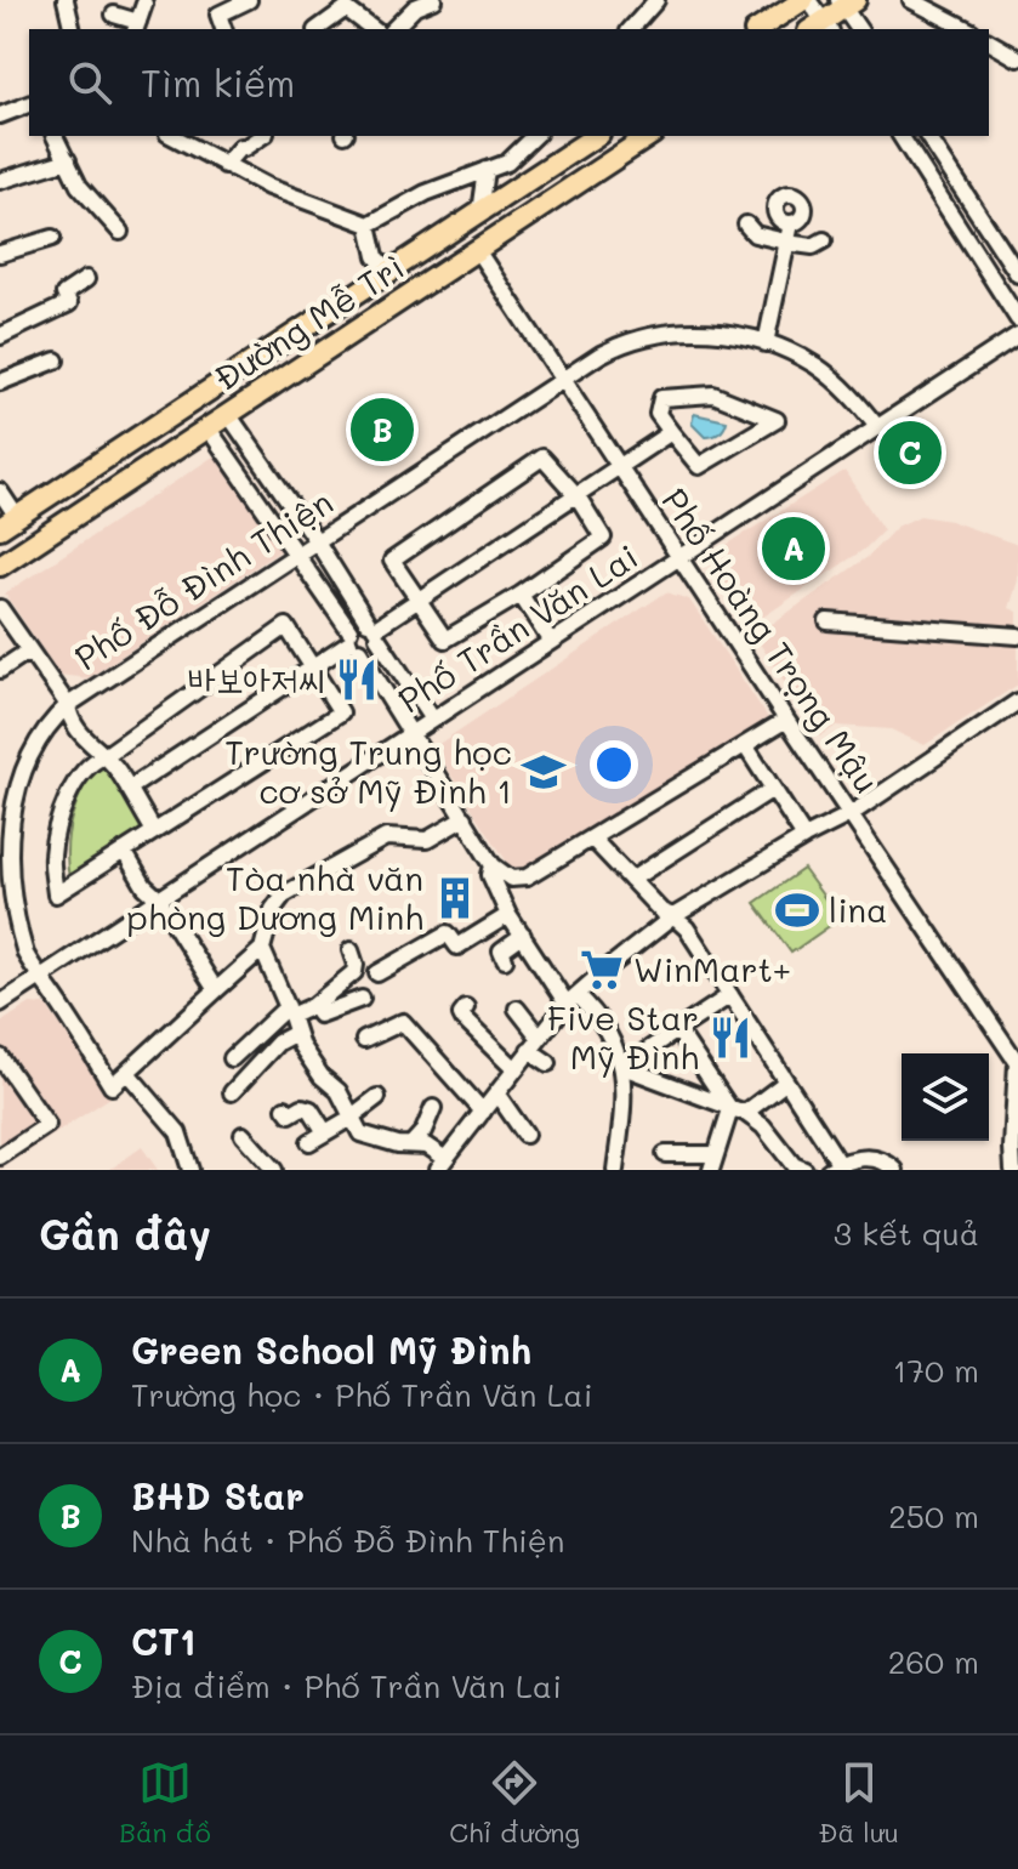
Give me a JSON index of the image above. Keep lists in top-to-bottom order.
{
  "streets": {
    "main road": ["Đường Mễ Trì"],
    "street": ["Phố Đỗ Đình Thiện", "Phố Trần Văn Lai", "Phố Hoàng Trọng Mậu"]
  },
  "crossings": [
    ["Đường Mễ Trì", "Phố Hoàng Trọng Mậu"],
    ["Phố Đỗ Đình Thiện", "Phố Trần Văn Lai"],
    ["Phố Đỗ Đình Thiện", "Phố Hoàng Trọng Mậu"],
    ["Phố Trần Văn Lai", "Phố Hoàng Trọng Mậu"]
  ],
  "places": {
    "restaurant": ["바보아저씨", "Five Star Mỹ Đình"],
    "school or university": ["Trường Trung học cơ sở Mỹ Đình 1"],
    "building": ["Tòa nhà văn phòng Dương Minh"],
    "sports": ["lina"],
    "supermarket": ["WinMart+"]
  },
  "page": {
    "search": "Tìm kiếm",
    "pins": ["B", "C", "A"],
    "heading": ["Gần đây", "3 kết quả"],
    "list": [
      {
        "mark": "A",
        "name": "Green School Mỹ Đình",
        "note": "Trường học · Phố Trần Văn Lai",
        "value": "170 m"
      },
      {
        "mark": "B",
        "name": "BHD Star",
        "note": "Nhà hát · Phố Đỗ Đình Thiện",
        "value": "250 m"
      },
      {
        "mark": "C",
        "name": "CT1",
        "note": "Địa điểm · Phố Trần Văn Lai",
        "value": "260 m"
      }
    ],
    "nav": ["Bản đồ", "Chỉ đường", "Đã lưu"]
  }
}
